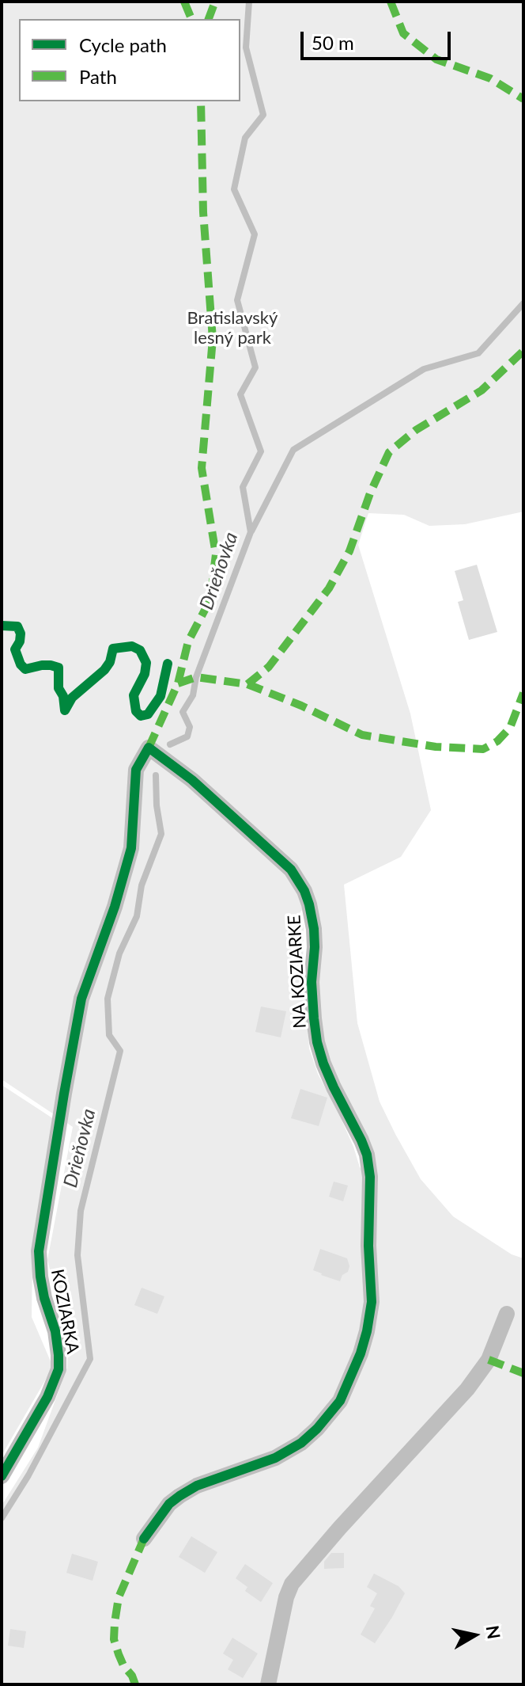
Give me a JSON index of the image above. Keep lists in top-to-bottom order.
{
  "streets": {
    "street": ["NA KOZIARKE", "KOZIARKA"]
  },
  "crossings": [
    ["NA KOZIARKE", "KOZIARKA"]
  ],
  "water": ["Drieňovka"],
  "parks": ["Bratislavský lesný park"],
  "legend": ["Cycle path", "Path"],
  "scale_bar": "50 m",
  "north": "right"
}
